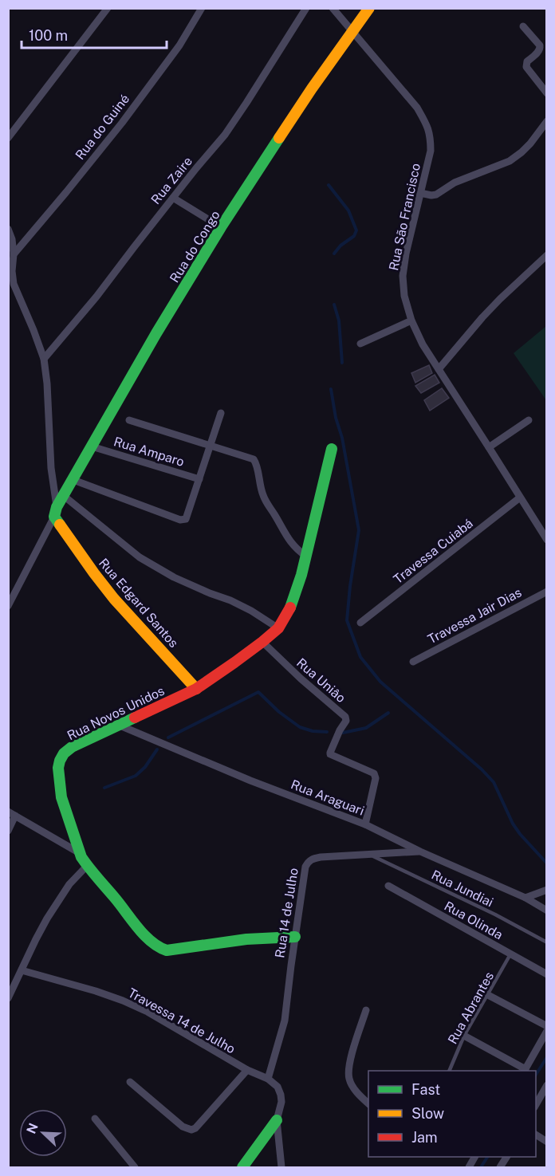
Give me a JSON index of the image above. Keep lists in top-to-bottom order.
{
  "streets": {
    "street": [
      "Rua do Guiné",
      "Rua Zaire",
      "Rua São Francisco",
      "Rua do Congo",
      "Rua Amparo",
      "Travessa Cuiabá",
      "Rua Edgard Santos",
      "Travessa Jair Dias",
      "Rua Uniâo",
      "Rua Novos Unidos",
      "Rua Araguari",
      "Rua 14 de Julho",
      "Rua Olinda",
      "Travessa 14 de Julho"
    ],
    "lane": ["Rua Jundiai", "Rua Abrantes"]
  },
  "crossings": [
    ["Rua São Francisco", "Rua do Congo"],
    ["Rua São Francisco", "Travessa Cuiabá"],
    ["Rua do Congo", "Rua Amparo"],
    ["Rua do Congo", "Rua Edgard Santos"],
    ["Rua Edgard Santos", "Rua Novos Unidos"],
    ["Rua Uniâo", "Rua Novos Unidos"],
    ["Rua Uniâo", "Rua Araguari"],
    ["Rua Novos Unidos", "Rua Araguari"],
    ["Rua Novos Unidos", "Rua 14 de Julho"],
    ["Rua Araguari", "Rua 14 de Julho"],
    ["Rua Jundiai", "Rua 14 de Julho"],
    ["Rua 14 de Julho", "Travessa 14 de Julho"],
    ["Rua Olinda", "Rua Abrantes"]
  ],
  "legend": ["Fast", "Slow", "Jam"],
  "scale_bar": "100 m",
  "north": "top left"
}
